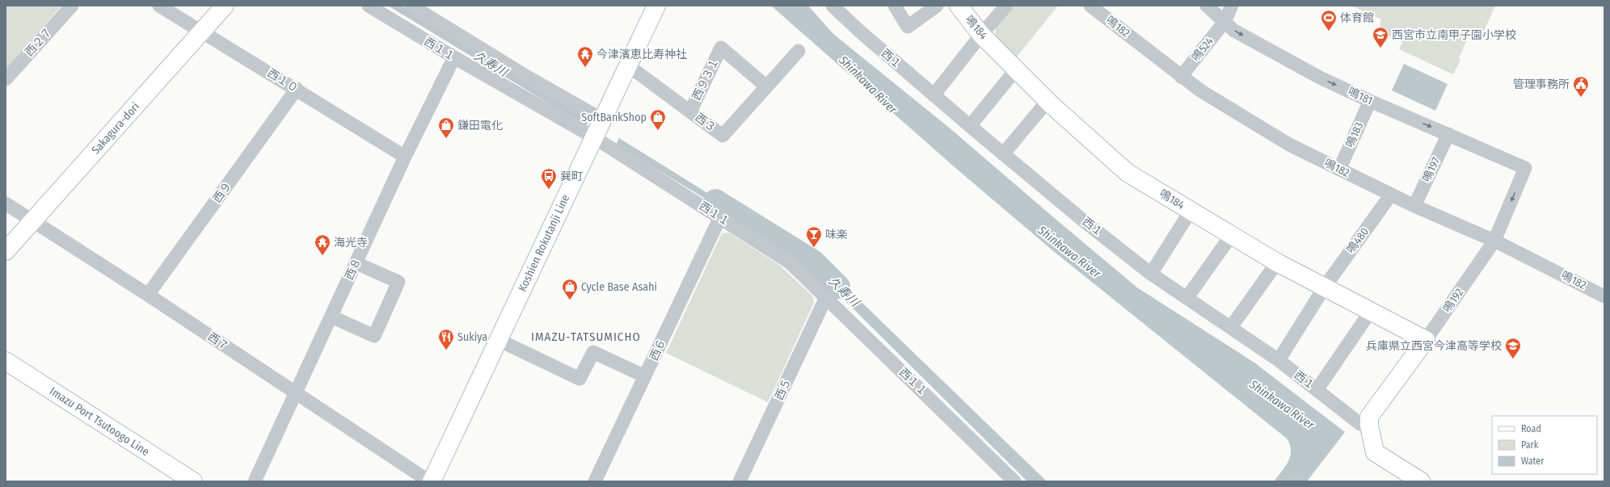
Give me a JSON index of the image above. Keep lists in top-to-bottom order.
{
  "streets": {
    "street": [
      "鳴182",
      "鳴184",
      "西２７",
      "西１１",
      "鳴524",
      "西１",
      "西９３１",
      "西１０",
      "鳴181",
      "西３",
      "Sakagura-dori",
      "鳴183",
      "鳴197",
      "西９",
      "鳴480",
      "Koshien Rokutanji Line",
      "西８",
      "鳴192",
      "西７",
      "西６",
      "西５",
      "Imazu Port Tsutoogo Line"
    ]
  },
  "crossings": [
    ["鳴182", "鳴524"],
    ["鳴182", "鳴183"],
    ["鳴182", "鳴197"],
    ["鳴182", "鳴480"],
    ["鳴182", "鳴192"],
    ["鳴184", "鳴480"],
    ["鳴184", "鳴192"],
    ["西１１", "Koshien Rokutanji Line"],
    ["西１１", "西８"],
    ["西１１", "西６"],
    ["西１１", "西５"],
    ["鳴524", "鳴181"],
    ["西１", "鳴480"],
    ["西１", "鳴192"],
    ["西９３１", "西３"],
    ["西１０", "Sakagura-dori"],
    ["西１０", "西９"],
    ["西１０", "西８"],
    ["鳴181", "鳴183"],
    ["鳴181", "鳴197"],
    ["鳴181", "鳴192"],
    ["西３", "Koshien Rokutanji Line"],
    ["Sakagura-dori", "西７"],
    ["西９", "西７"],
    ["Koshien Rokutanji Line", "西７"],
    ["西８", "西７"]
  ],
  "one_way": ["鳴181"],
  "districts": ["IMAZU-TATSUMICHO"],
  "water": ["久寿川", "Shinkawa River"],
  "places": {
    "sports": ["体育館"],
    "school or university": ["西宮市立南甲子園小学校", "兵庫県立西宮今津高等学校"],
    "temple": ["今津濱恵比寿神社", "海光寺"],
    "public building": ["管理事務所"],
    "shop": ["SoftBankShop", "鎌田電化", "Cycle Base Asahi"],
    "bus stop": ["巽町"],
    "bar": ["味楽"],
    "restaurant": ["Sukiya"]
  },
  "legend": ["Road", "Park", "Water"]
}
